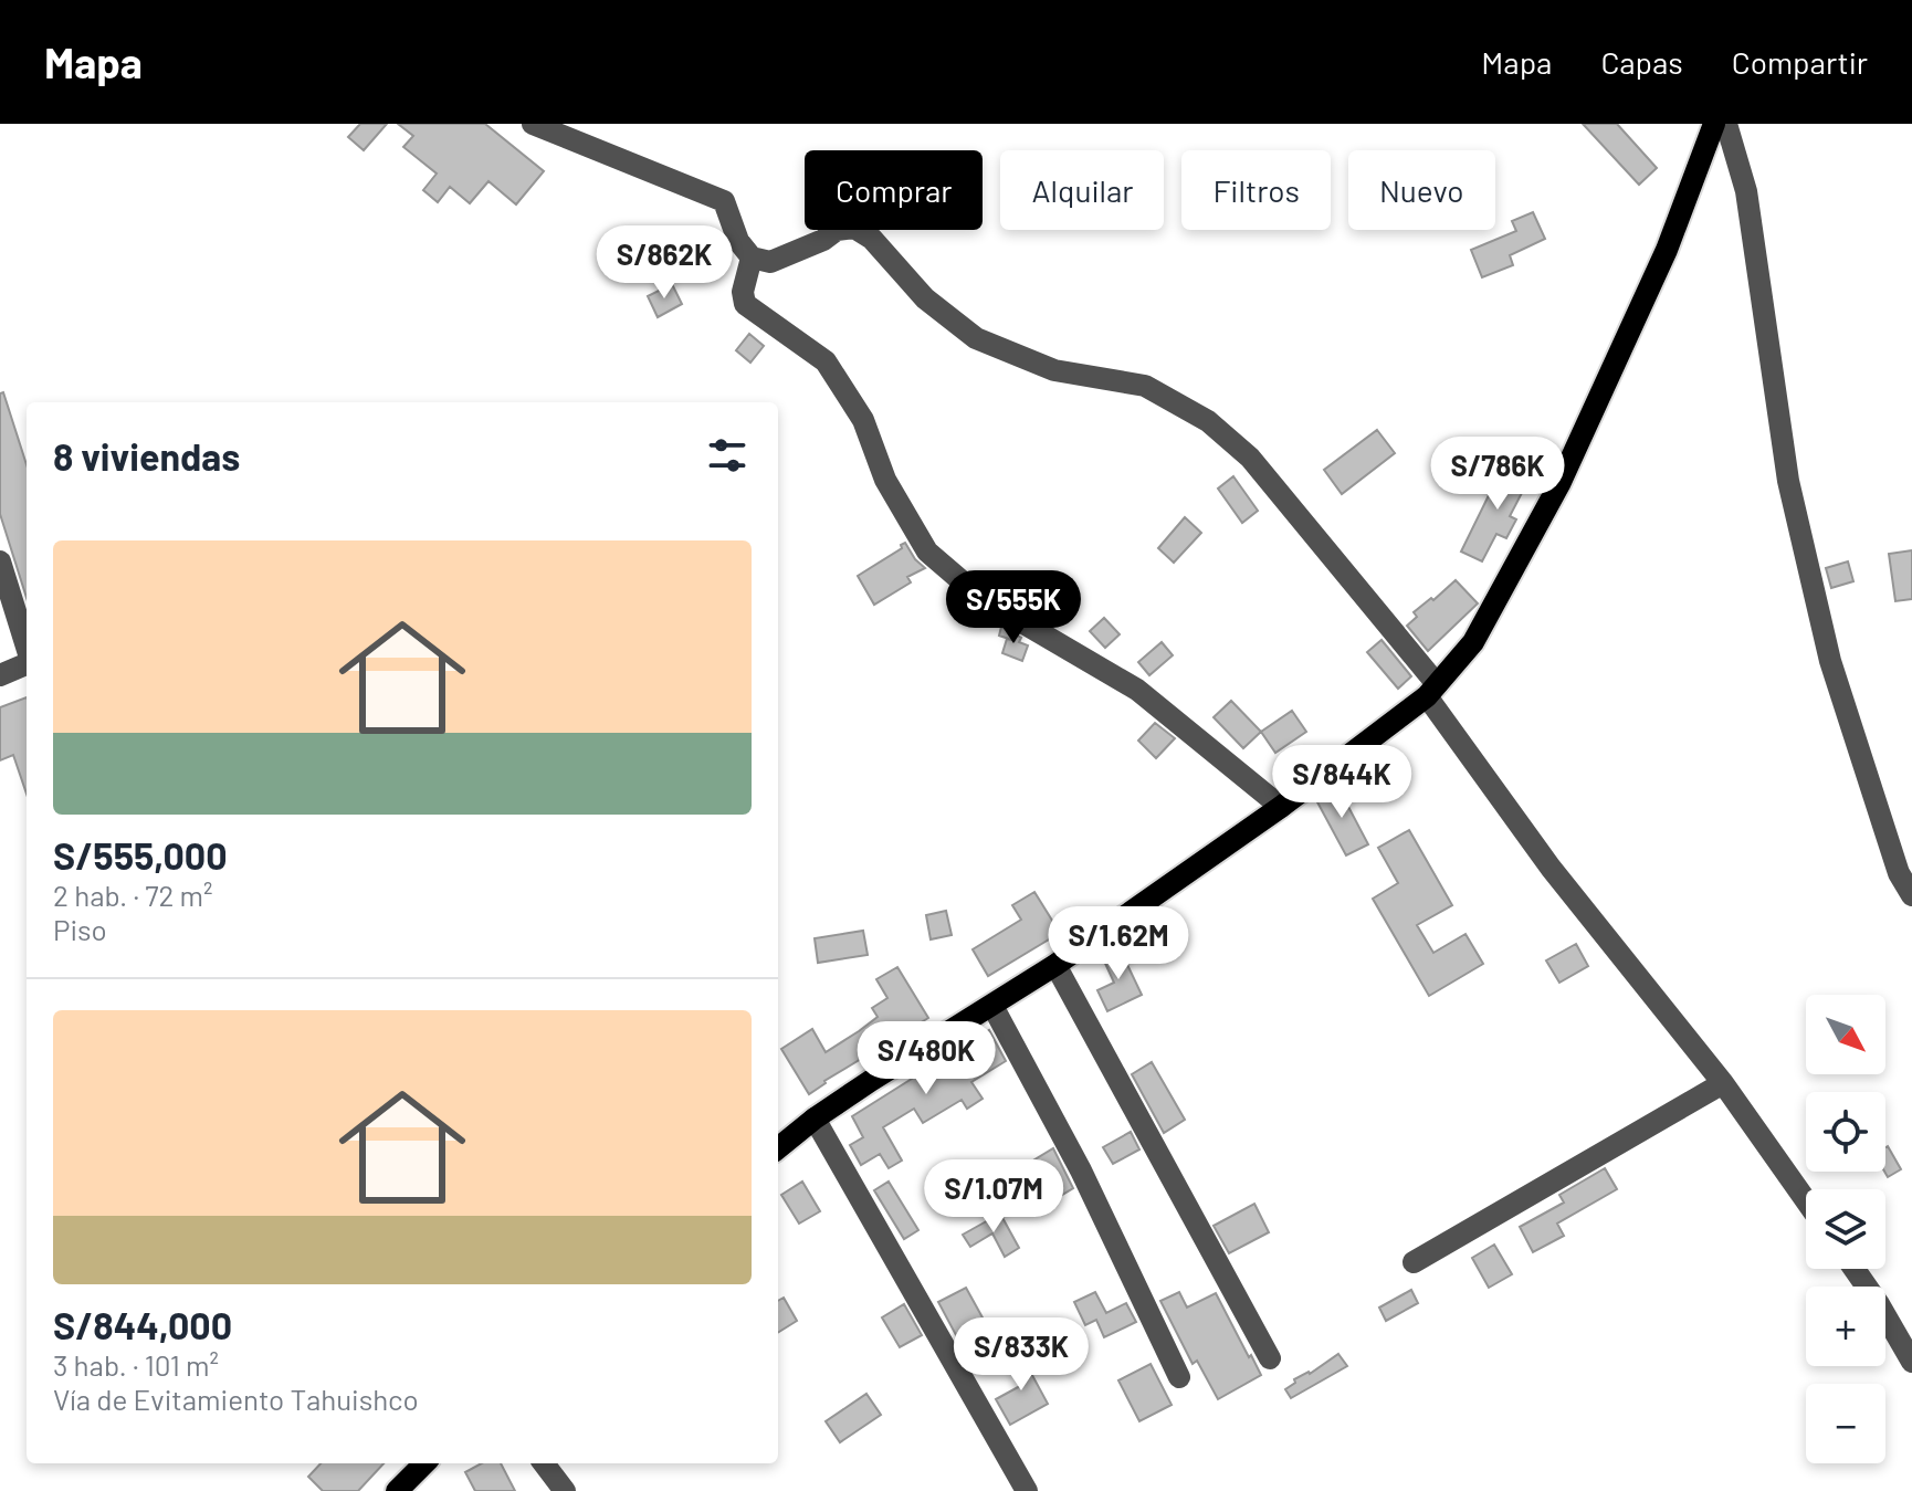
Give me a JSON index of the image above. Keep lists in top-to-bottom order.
{
  "north": "bottom right",
  "page": {
    "header": "Mapa",
    "nav": ["Mapa", "Capas", "Compartir"],
    "chip": [
      "Comprar",
      "Alquilar",
      "Filtros",
      "Nuevo"
    ],
    "price": [
      "S/862K",
      "S/786K",
      "S/555K",
      "S/844K",
      "S/1.62M",
      "S/480K",
      "S/1.07M",
      "S/833K"
    ],
    "heading": "8 viviendas",
    "list": [
      {
        "name": "S/555,000",
        "note": "2 hab. · 72 m² · Piso"
      },
      {
        "name": "S/844,000",
        "note": "3 hab. · 101 m² · Vía de Evitamiento Tahuishco"
      }
    ],
    "map_buttons": ["+", "−"]
  }
}
